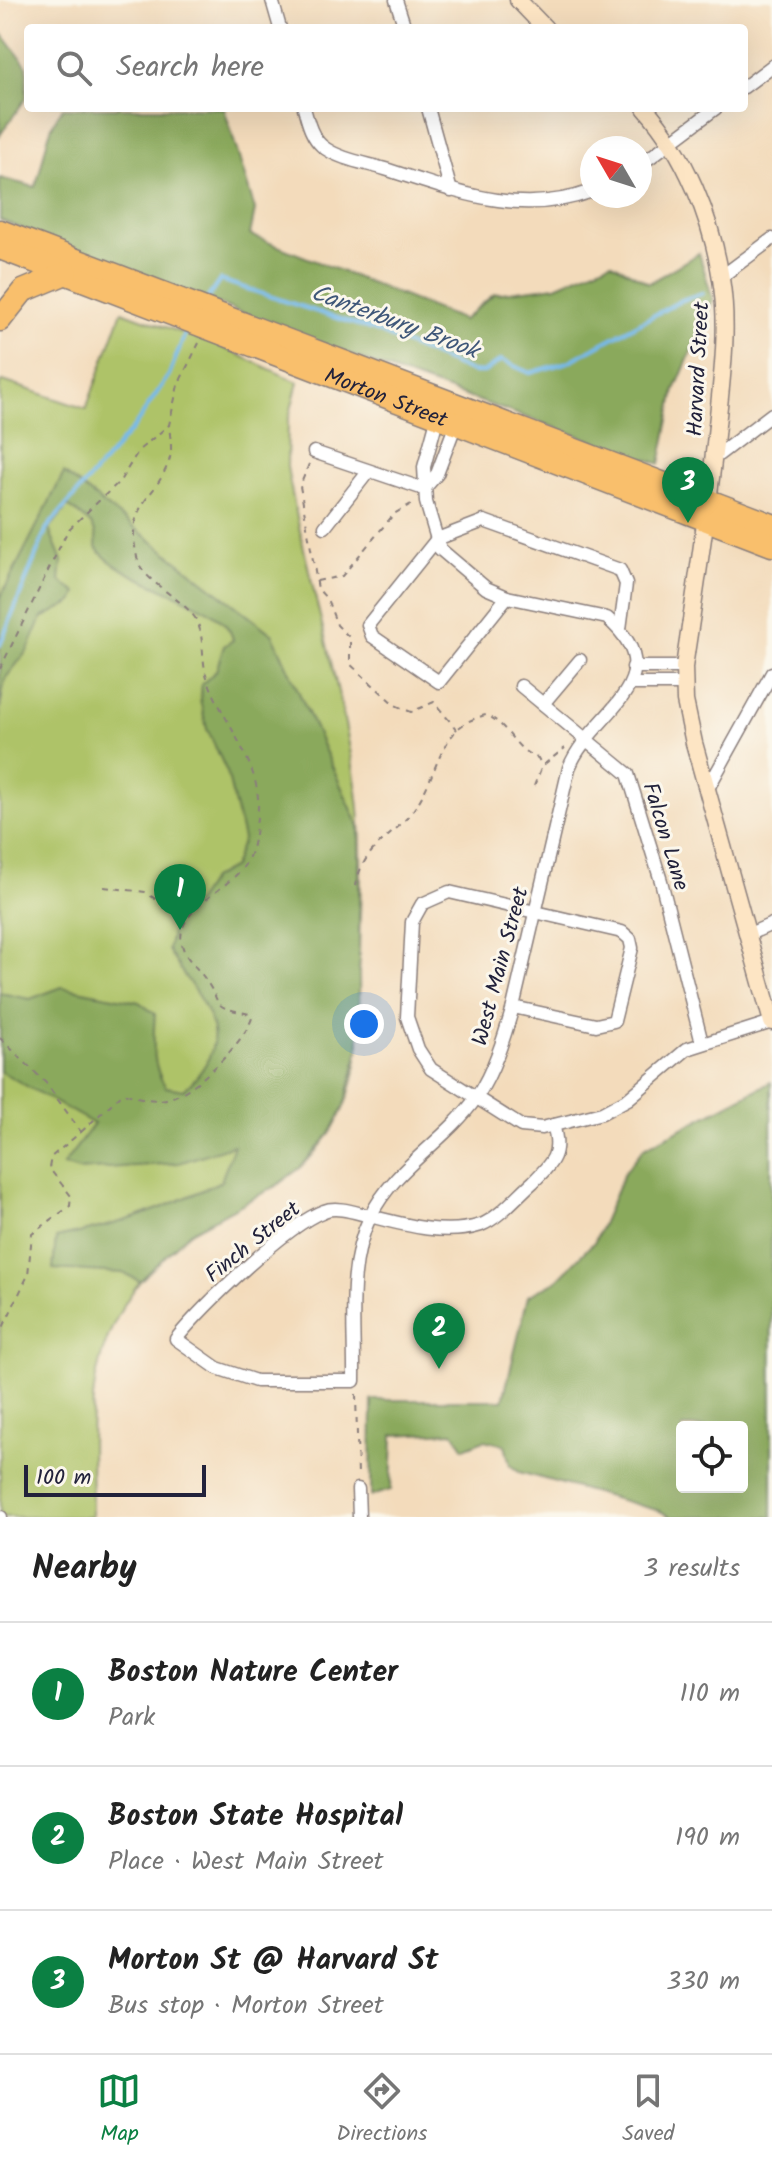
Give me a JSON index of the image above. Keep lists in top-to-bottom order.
{
  "streets": {
    "highway": ["Morton Street"],
    "main road": ["Harvard Street"],
    "street": ["Falcon Lane", "West Main Street", "Finch Street"]
  },
  "crossings": [
    ["Harvard Street", "Morton Street"],
    ["Falcon Lane", "West Main Street"],
    ["West Main Street", "Finch Street"]
  ],
  "water": ["Canterbury Brook"],
  "scale_bar": "100 m",
  "north": "top left",
  "page": {
    "search": "Search here",
    "pins": ["3", "1", "2"],
    "scale": "100 m",
    "heading": ["Nearby", "3 results"],
    "list": [
      {
        "mark": "1",
        "name": "Boston Nature Center",
        "note": "Park",
        "value": "110 m"
      },
      {
        "mark": "2",
        "name": "Boston State Hospital",
        "note": "Place · West Main Street",
        "value": "190 m"
      },
      {
        "mark": "3",
        "name": "Morton St @ Harvard St",
        "note": "Bus stop · Morton Street",
        "value": "330 m"
      }
    ],
    "nav": ["Map", "Directions", "Saved"]
  }
}
